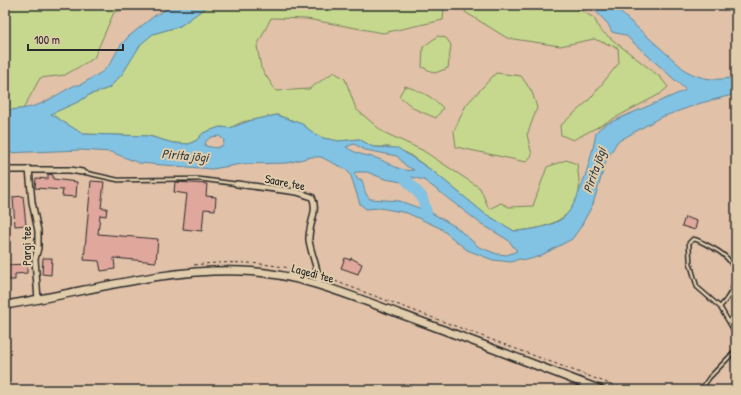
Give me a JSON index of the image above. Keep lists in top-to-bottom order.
{
  "streets": {
    "street": ["Saare tee", "Pargi tee", "Lagedi tee"]
  },
  "crossings": [
    ["Saare tee", "Lagedi tee"],
    ["Pargi tee", "Lagedi tee"]
  ],
  "water": ["Pirita jõgi"],
  "scale_bar": "100 m"
}
